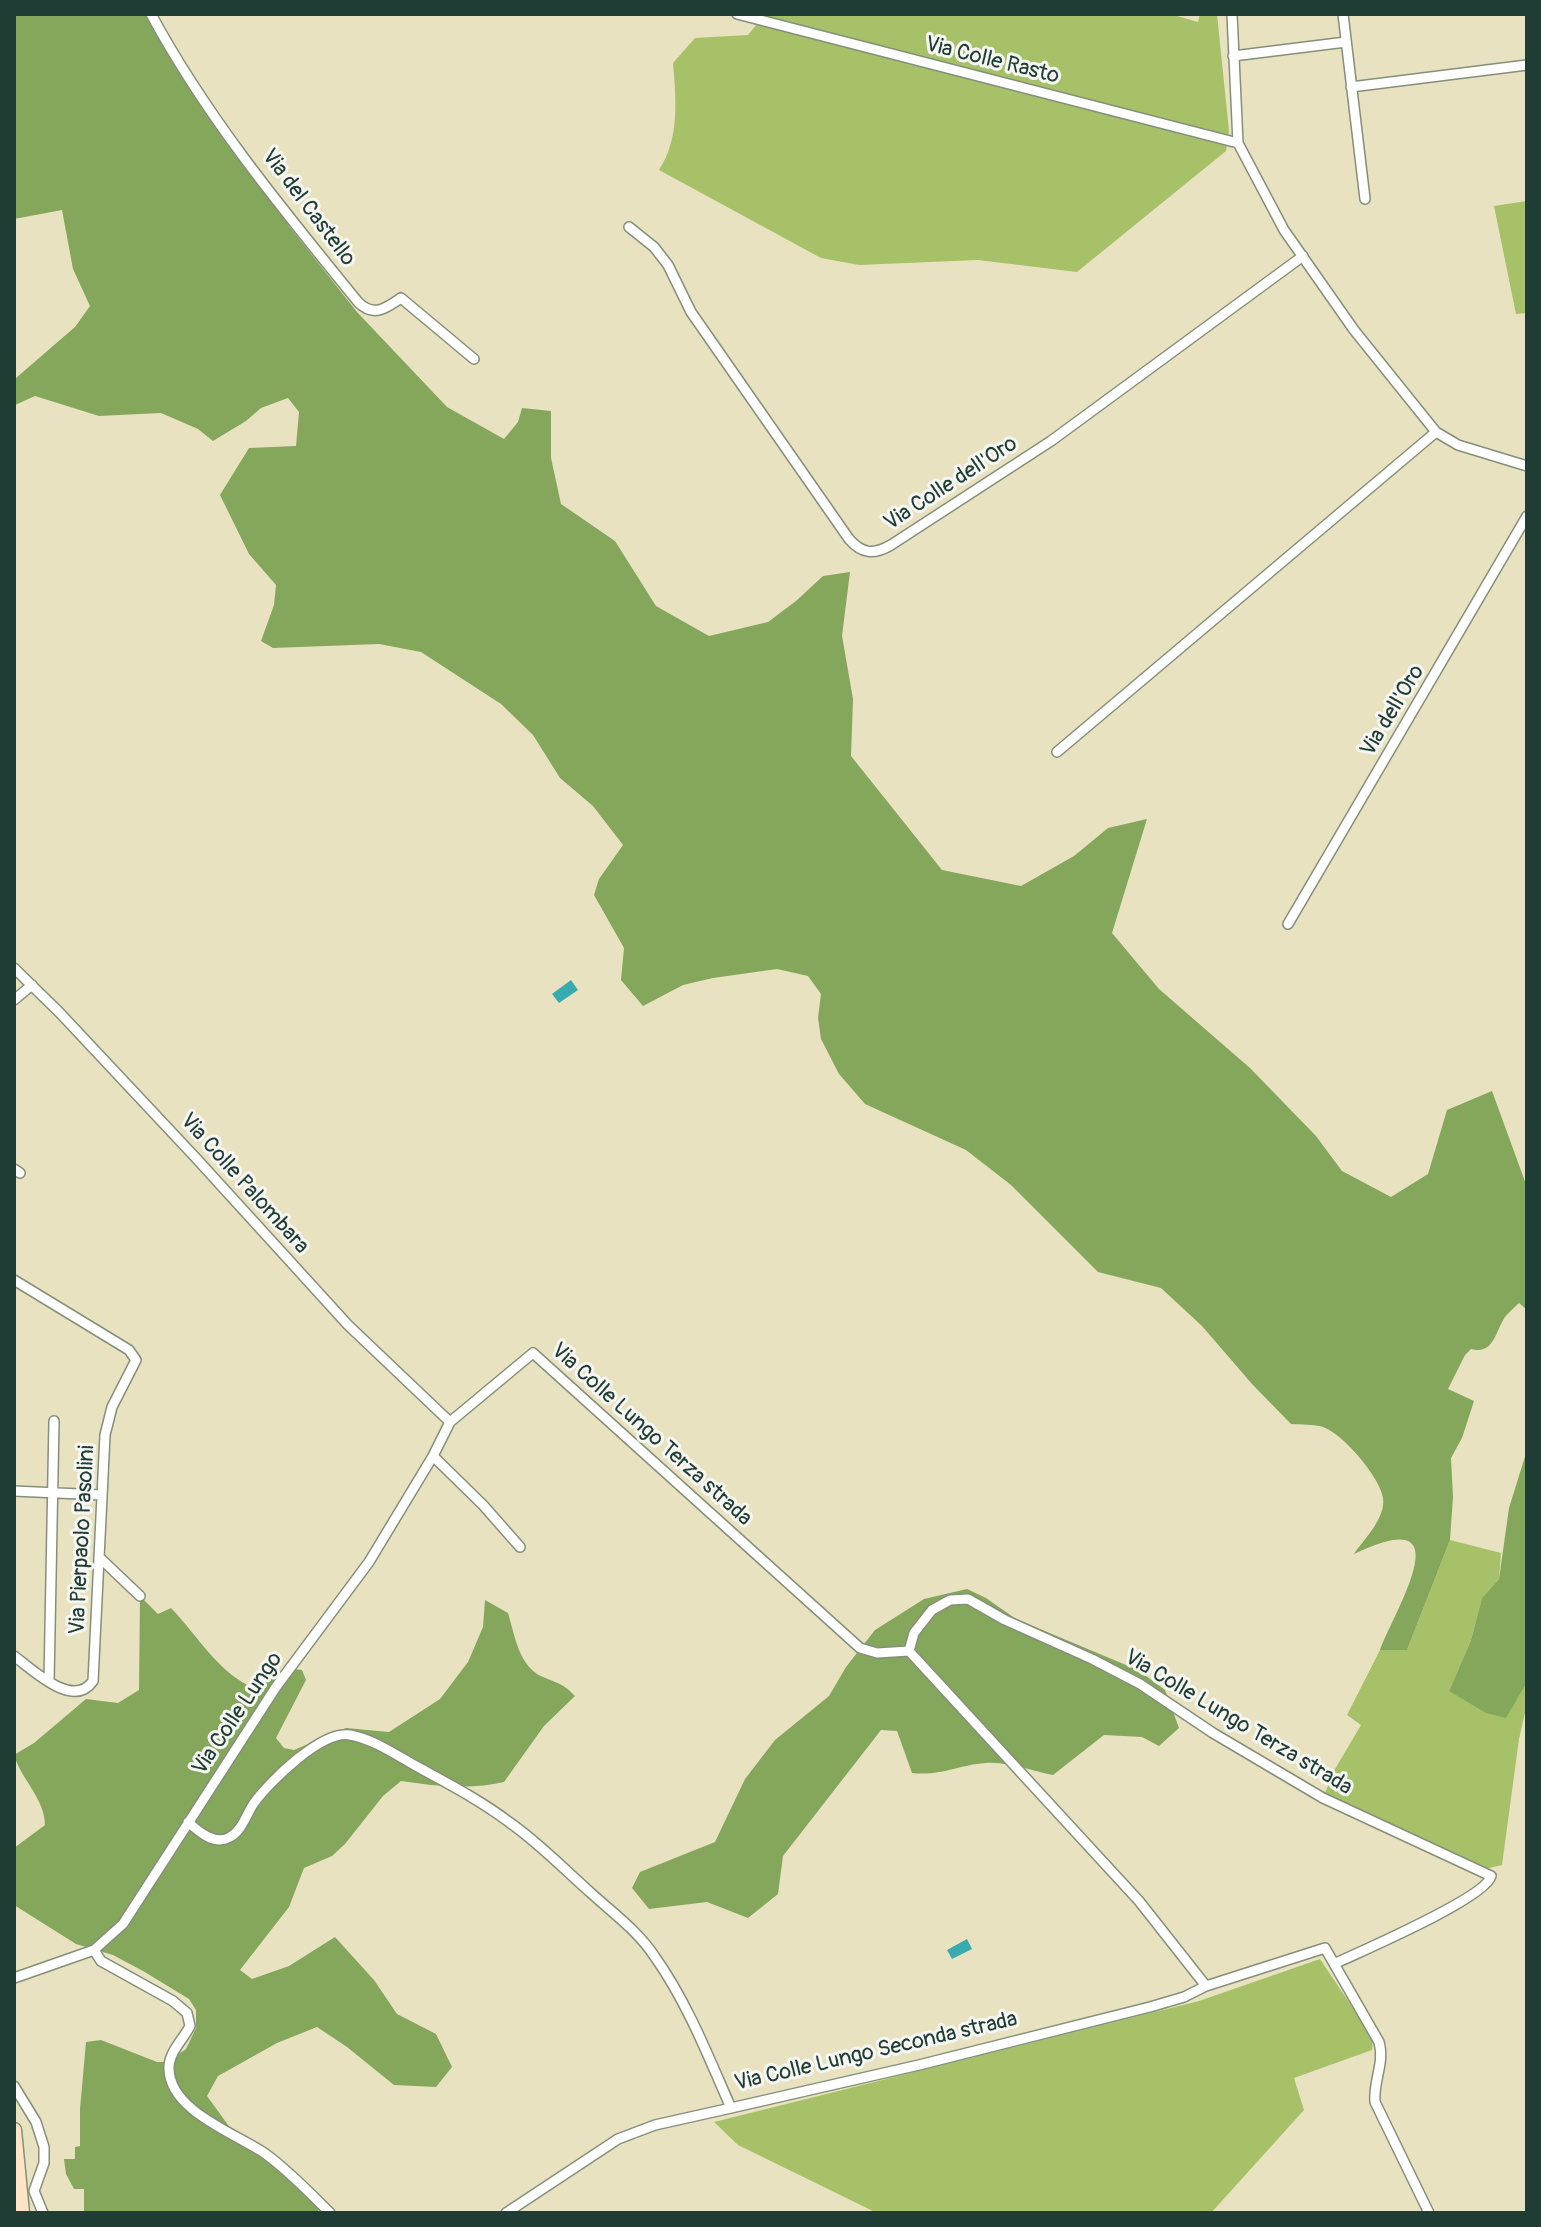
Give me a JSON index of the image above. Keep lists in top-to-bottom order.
{
  "streets": {
    "street": [
      "Via Colle Rasto",
      "Via del Castello",
      "Via Colle dell'Oro",
      "Via dell'Oro",
      "Via Colle Palombara",
      "Via Colle Lungo Terza strada",
      "Via Pierpaolo Pasolini",
      "Via Colle Lungo",
      "Via Colle Lungo Seconda strada"
    ]
  },
  "crossings": [
    ["Via Colle Palombara", "Via Colle Lungo Terza strada"],
    ["Via Colle Palombara", "Via Colle Lungo"],
    ["Via Colle Lungo Terza strada", "Via Colle Lungo"],
    ["Via Colle Lungo", "Via Colle Lungo Seconda strada"]
  ]
}
